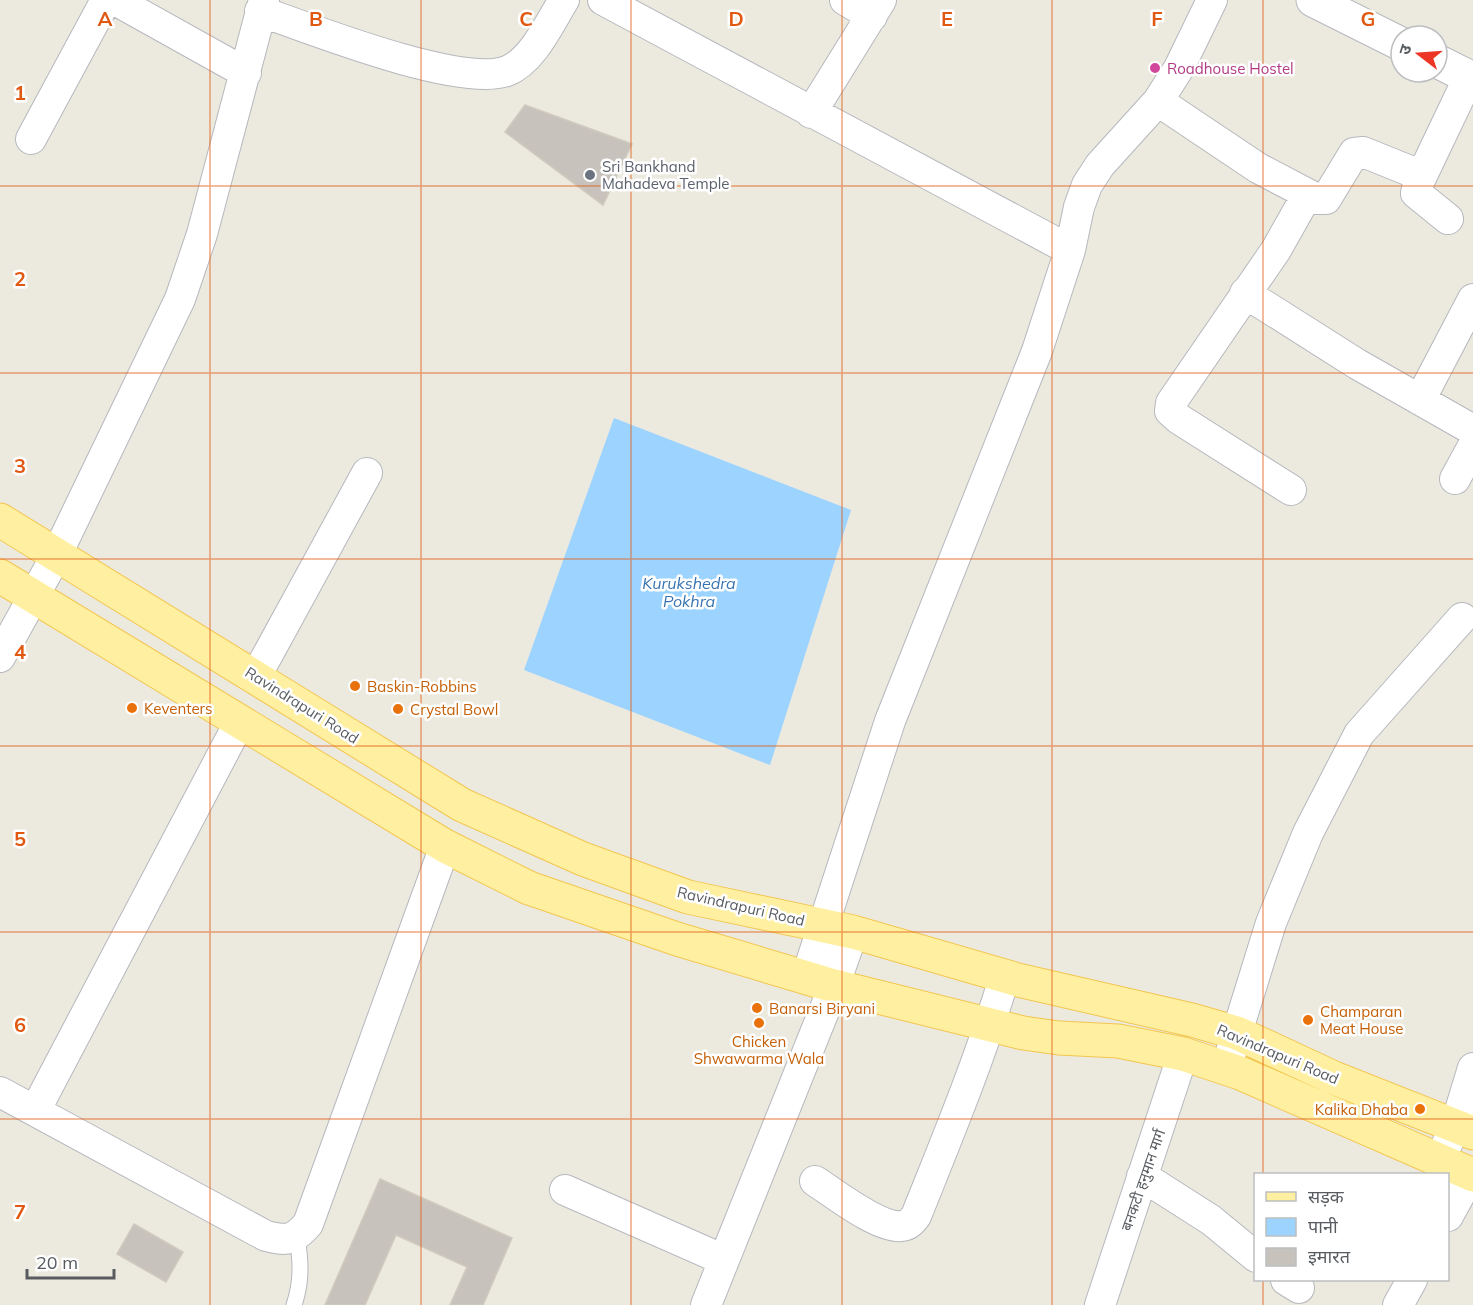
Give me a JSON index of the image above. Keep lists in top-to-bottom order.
{
  "streets": {
    "main road": ["Ravindrapuri Road"],
    "street": ["बनकटी हनुमान मार्ग"]
  },
  "water": ["Kurukshedra Pokhra"],
  "places": [
    "Roadhouse Hostel",
    "Sri Bankhand Mahadeva Temple",
    "Baskin-Robbins",
    "Keventers",
    "Crystal Bowl",
    "Banarsi Biryani",
    "Champaran Meat House",
    "Chicken Shwawarma Wala",
    "Kalika Dhaba"
  ],
  "legend": ["सड़क", "पानी", "इमारत"],
  "scale_bar": "20 m",
  "north": "left",
  "grid": {
    "columns": [
      "A",
      "B",
      "C",
      "D",
      "E",
      "F",
      "G"
    ],
    "rows": [
      "1",
      "2",
      "3",
      "4",
      "5",
      "6",
      "7"
    ]
  }
}
